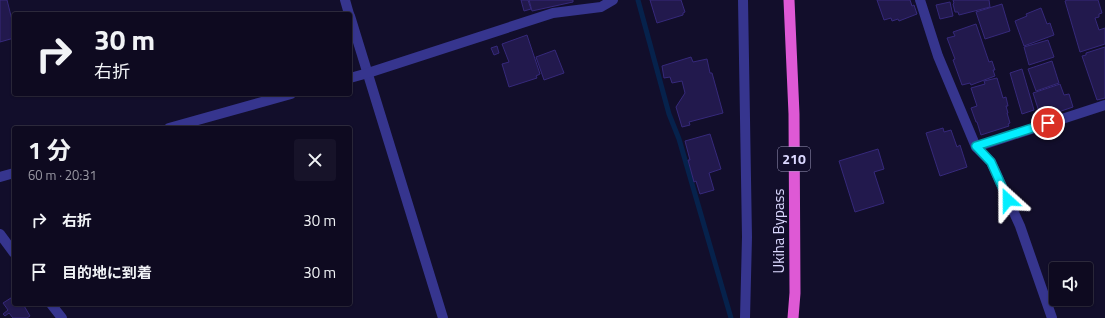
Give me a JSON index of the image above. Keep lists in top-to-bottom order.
{
  "streets": {
    "highway": ["210", "Ukiha Bypass"]
  },
  "page": {
    "turn": ["30 m", "右折"],
    "heading": ["1 分", "60 m · 20:31"],
    "list": [
      {
        "name": "右折",
        "value": "30 m"
      },
      {
        "name": "目的地に到着",
        "value": "30 m"
      }
    ]
  }
}
